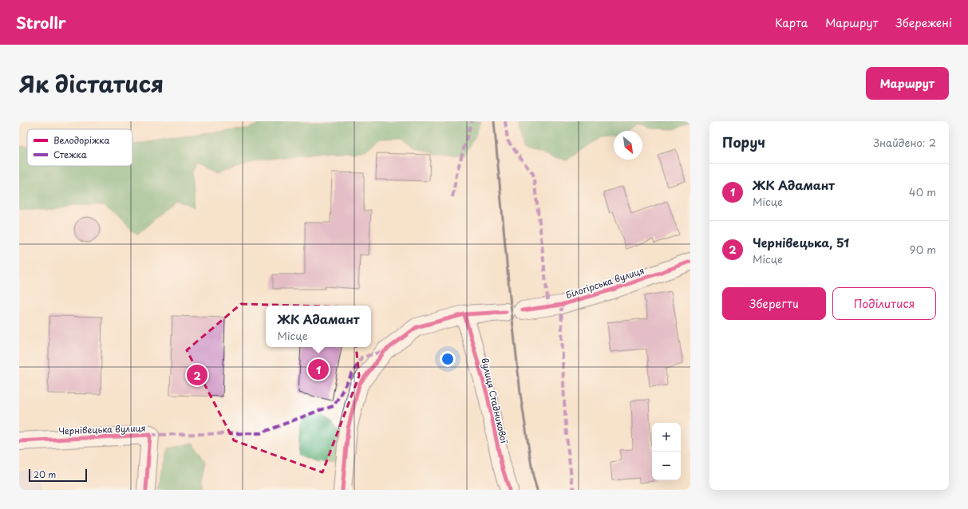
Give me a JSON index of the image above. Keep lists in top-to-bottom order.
{
  "streets": {
    "street": ["Білогірська вулиця", "вулиця Стадникової", "Чернівецька вулиця"]
  },
  "crossings": [
    ["Білогірська вулиця", "вулиця Стадникової"]
  ],
  "legend": ["Велодоріжка", "Стежка"],
  "scale_bar": "20 m",
  "north": "bottom right",
  "page": {
    "header": "Strollr",
    "nav": ["Карта", "Маршрут", "Збережені"],
    "title": "Як дістатися",
    "buttons": [
      "Маршрут",
      ["Зберегти", "Поділитися"]
    ],
    "heading": ["Поруч", "Знайдено: 2"],
    "list": [
      {
        "mark": "1",
        "name": "ЖК Адамант",
        "note": "Місце",
        "value": "40 m"
      },
      {
        "mark": "2",
        "name": "Чернівецька, 51",
        "note": "Місце",
        "value": "90 m"
      }
    ],
    "popup": ["ЖК Адамант", "Місце"],
    "pins": ["1", "2"],
    "map_buttons": ["+", "−"],
    "scale": "20 m"
  }
}
